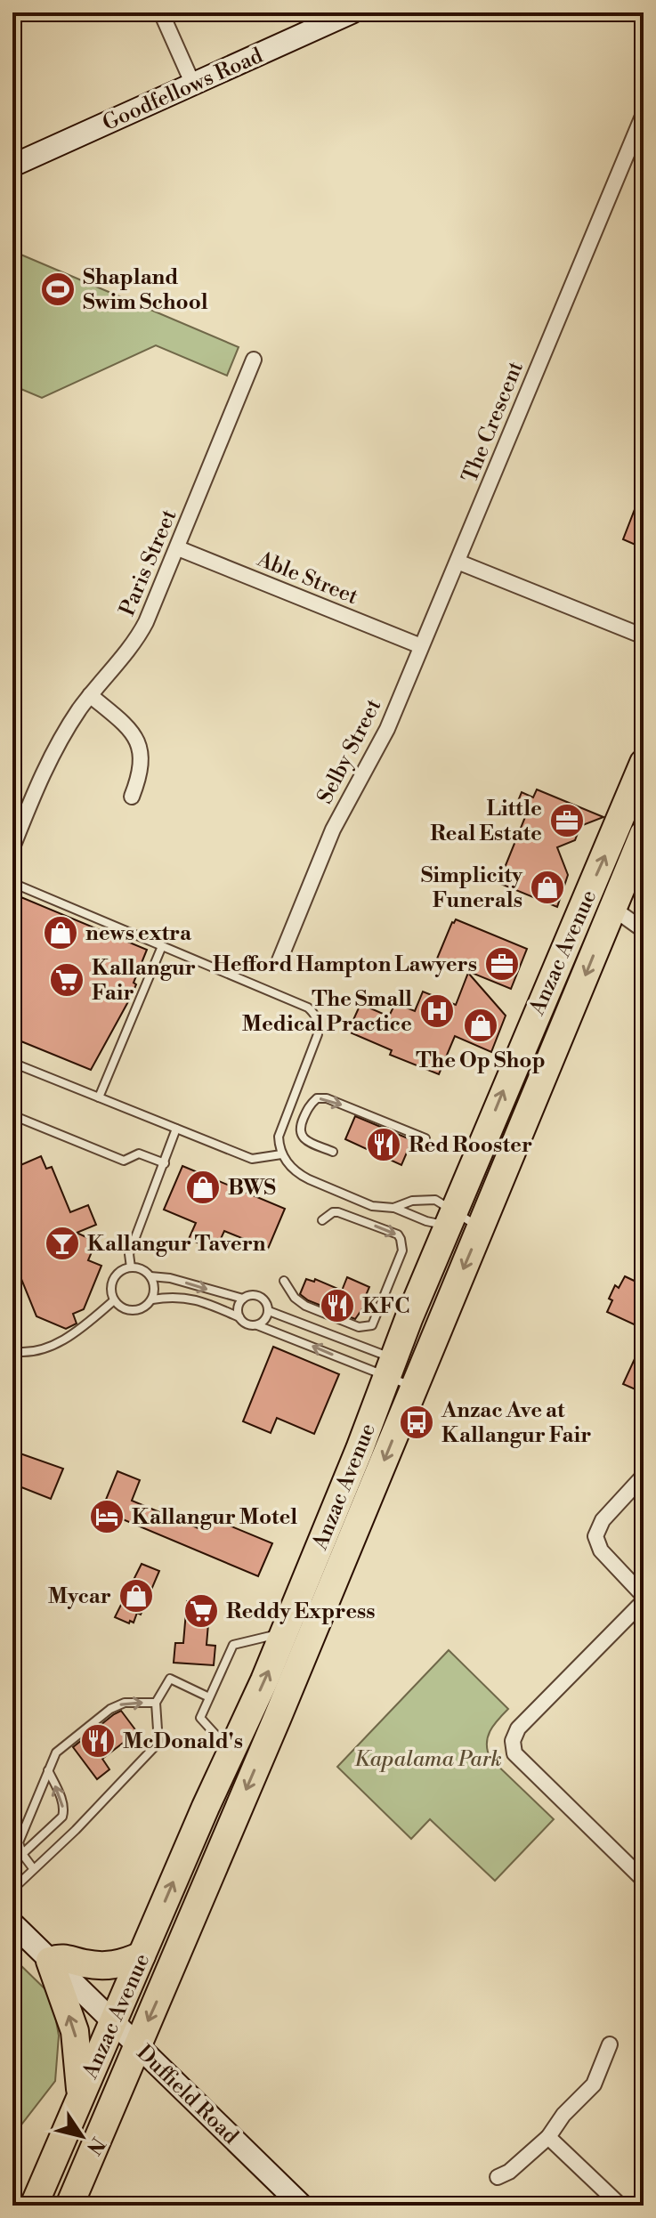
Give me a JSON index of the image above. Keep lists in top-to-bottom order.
{
  "streets": {
    "highway": ["Anzac Avenue"],
    "street": [
      "Goodfellows Road",
      "The Crescent",
      "Paris Street",
      "Able Street",
      "Selby Street",
      "Duffield Road"
    ]
  },
  "crossings": [
    ["The Crescent", "Selby Street"],
    ["Paris Street", "Able Street"],
    ["Able Street", "Selby Street"],
    ["Anzac Avenue", "Duffield Road"]
  ],
  "parks": ["Kapalama Park"],
  "places": {
    "sports": ["Shapland Swim School"],
    "office": ["Little Real Estate", "Hefford Hampton Lawyers"],
    "shop": [
      "Simplicity Funerals",
      "news extra",
      "The Op Shop",
      "BWS",
      "Mycar"
    ],
    "supermarket": ["Kallangur Fair", "Reddy Express"],
    "hospital": ["The Small Medical Practice"],
    "restaurant": ["Red Rooster", "KFC", "McDonald's"],
    "bar": ["Kallangur Tavern"],
    "bus stop": ["Anzac Ave at Kallangur Fair"],
    "hotel": ["Kallangur Motel"]
  },
  "north": "bottom right"
}
